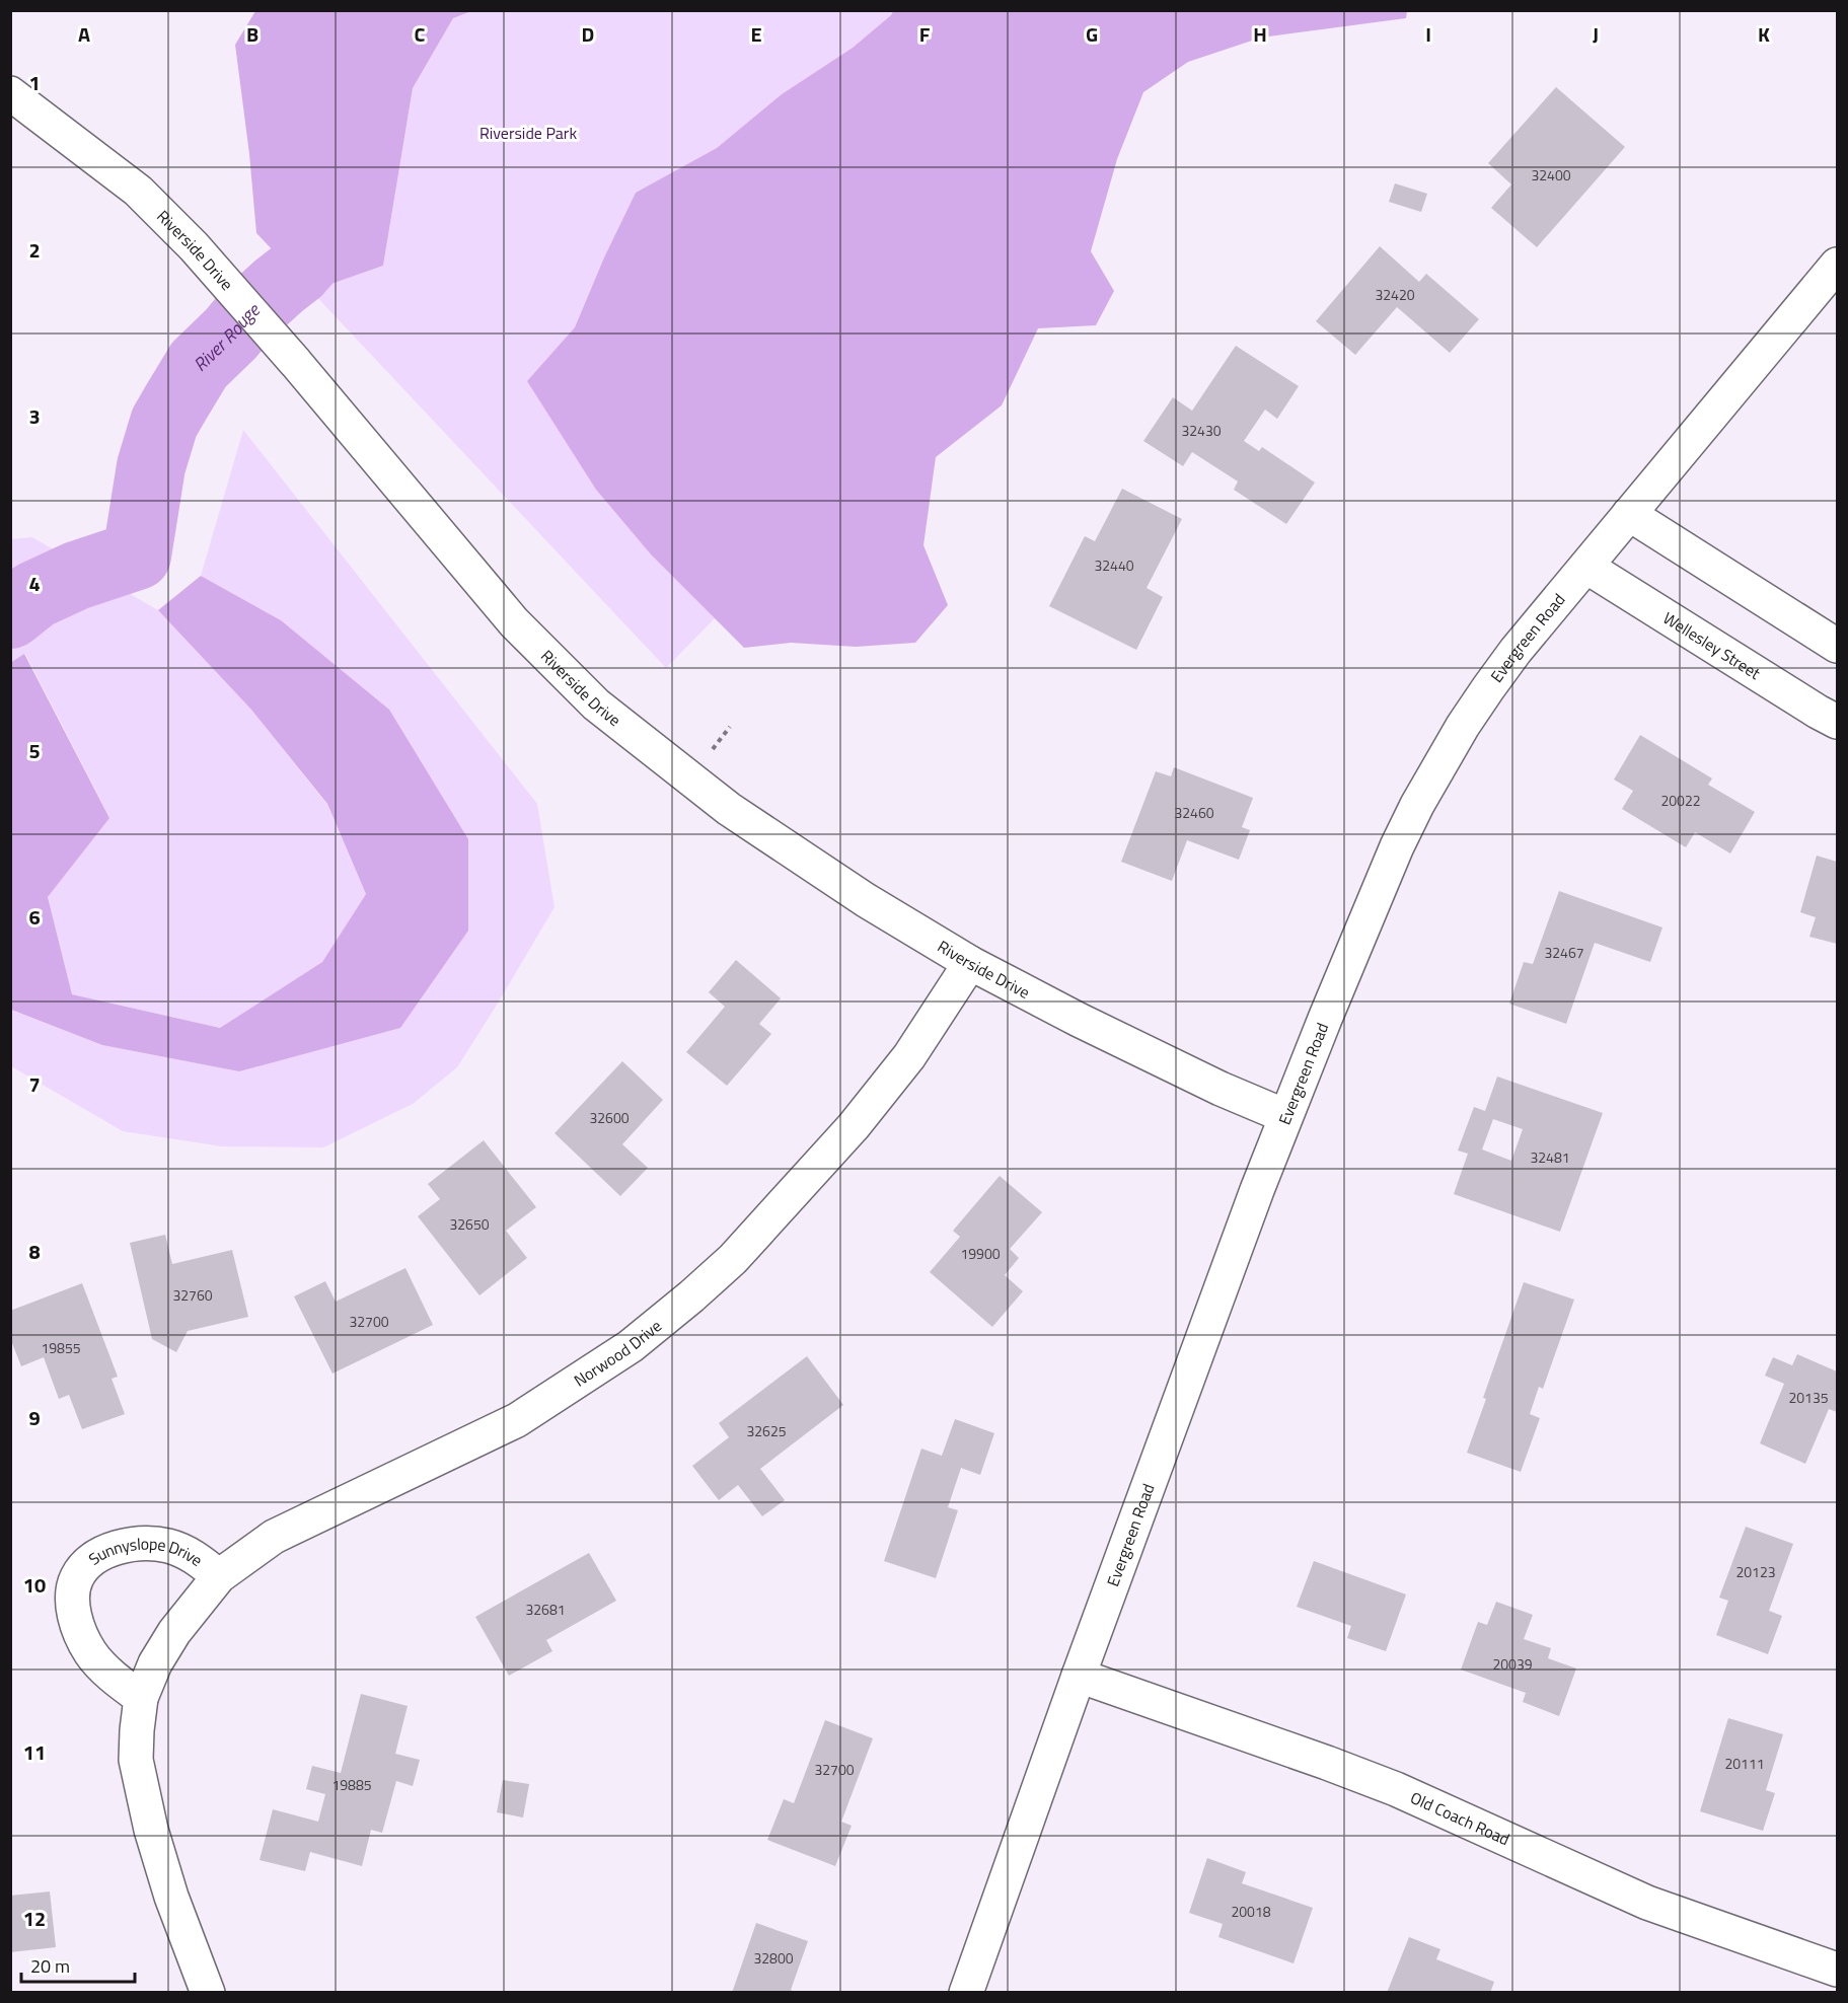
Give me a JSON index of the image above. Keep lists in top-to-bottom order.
{
  "streets": {
    "street": [
      "Riverside Drive",
      "Evergreen Road",
      "Wellesley Street",
      "Norwood Drive",
      "Sunnyslope Drive",
      "Old Coach Road"
    ]
  },
  "crossings": [
    ["Riverside Drive", "Evergreen Road"],
    ["Riverside Drive", "Norwood Drive"],
    ["Evergreen Road", "Wellesley Street"],
    ["Evergreen Road", "Old Coach Road"],
    ["Norwood Drive", "Sunnyslope Drive"]
  ],
  "water": ["River Rouge"],
  "parks": ["Riverside Park"],
  "house_numbers": [
    "32400",
    "32420",
    "32430",
    "32440",
    "20022",
    "32460",
    "32467",
    "32600",
    "32481",
    "32650",
    "19900",
    "32760",
    "32700",
    "19855",
    "20135",
    "32625",
    "20123",
    "32681",
    "20039",
    "20111",
    "32700",
    "19885",
    "20018",
    "32800"
  ],
  "scale_bar": "20 m",
  "grid": {
    "columns": [
      "A",
      "B",
      "C",
      "D",
      "E",
      "F",
      "G",
      "H",
      "I",
      "J",
      "K"
    ],
    "rows": [
      "1",
      "2",
      "3",
      "4",
      "5",
      "6",
      "7",
      "8",
      "9",
      "10",
      "11",
      "12"
    ]
  }
}
